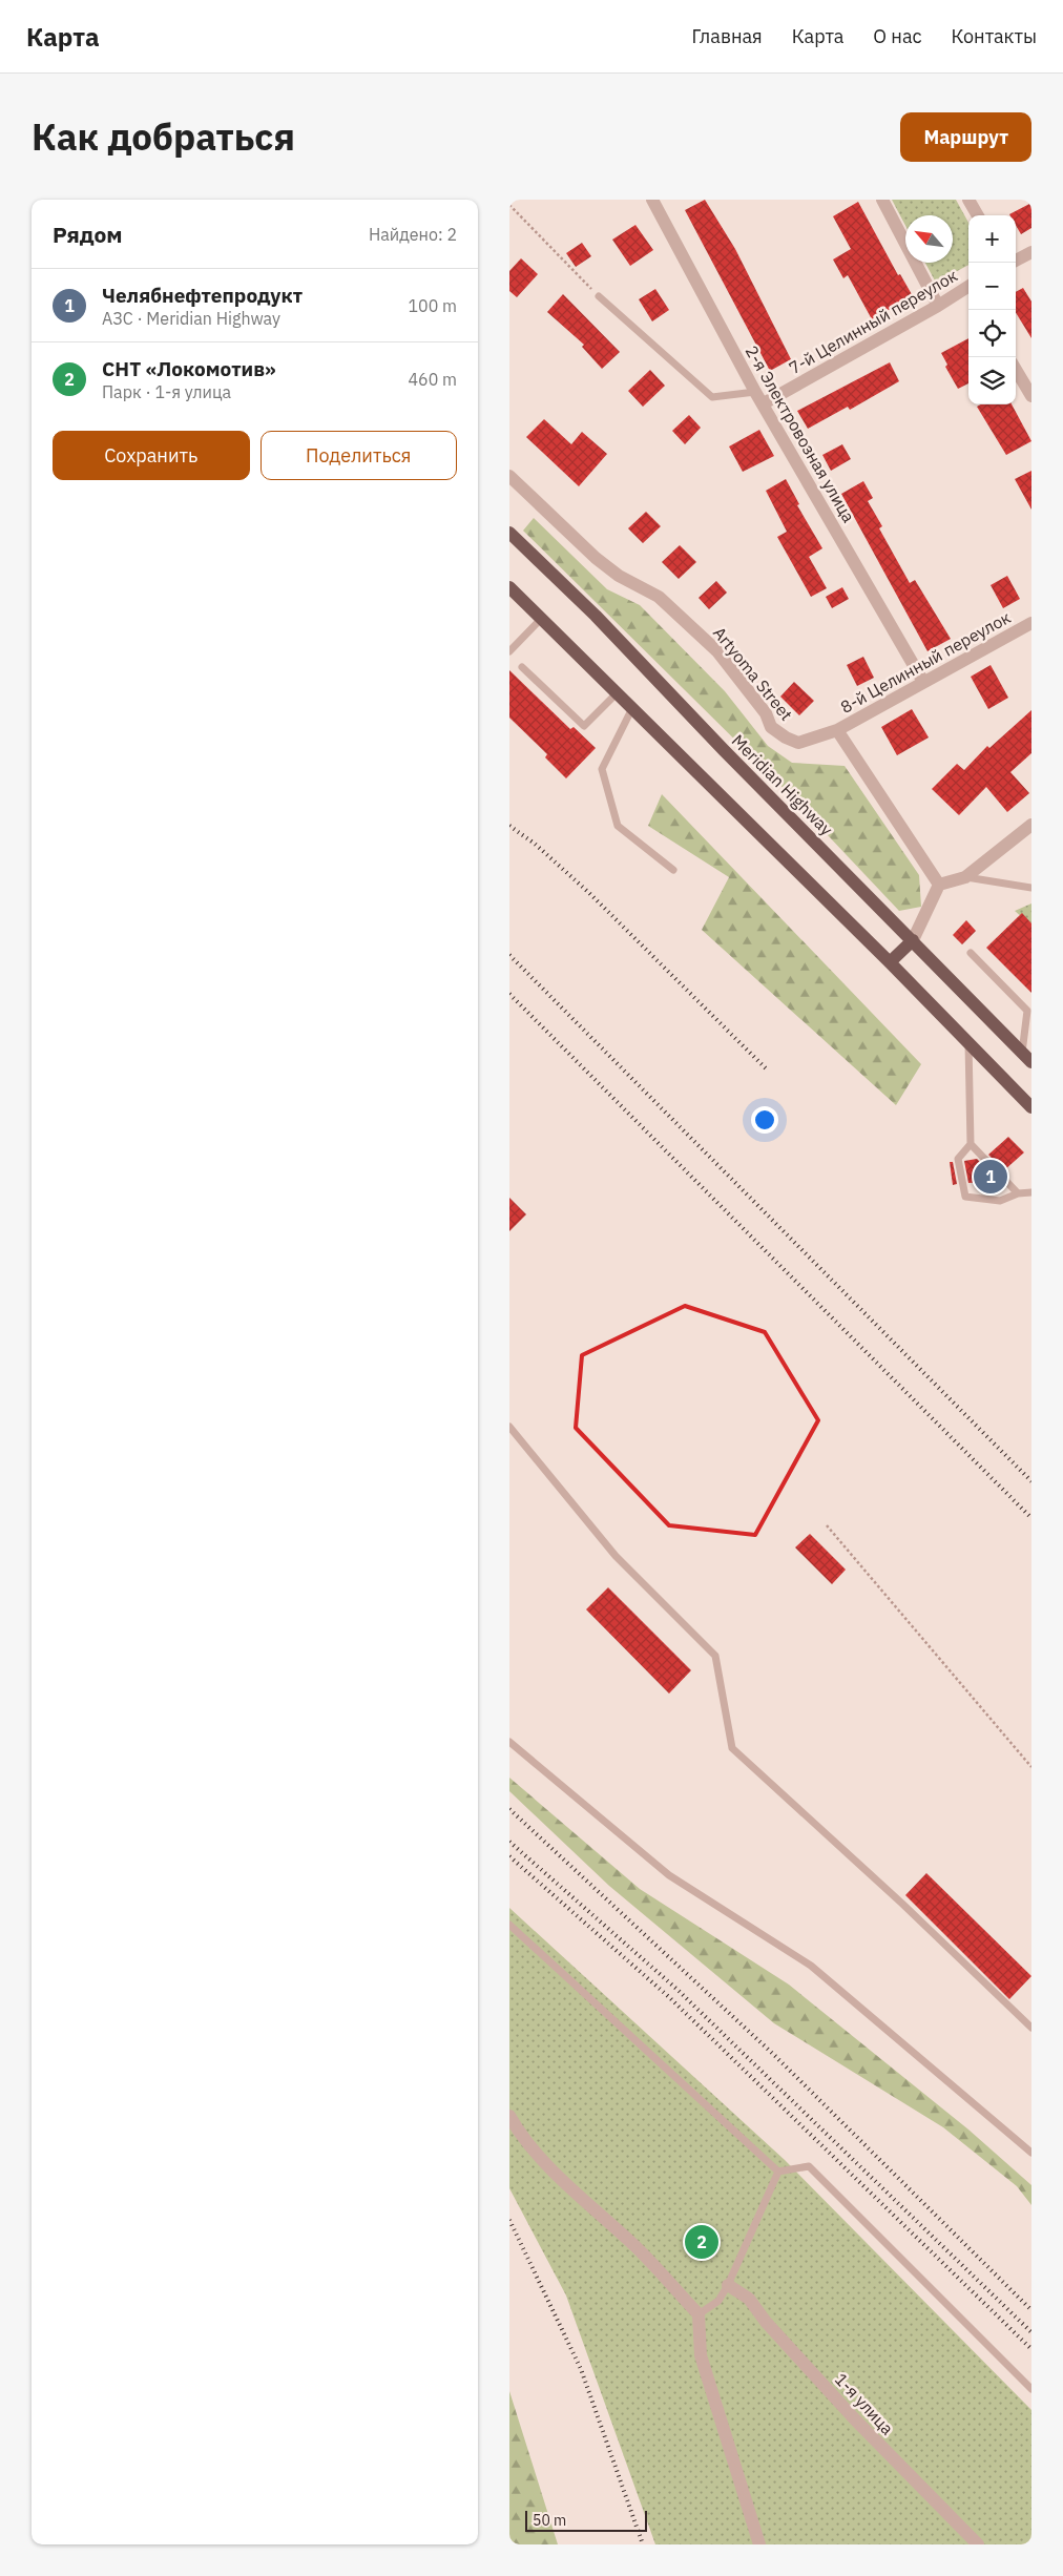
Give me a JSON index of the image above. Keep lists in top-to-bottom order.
{
  "streets": {
    "main road": ["Meridian Highway"],
    "street": [
      "7-й Целинный переулок",
      "2-я Электровозная улица",
      "8-й Целинный переулок",
      "Artyoma Street",
      "1-я улица"
    ]
  },
  "crossings": [
    ["7-й Целинный переулок", "2-я Электровозная улица"],
    ["2-я Электровозная улица", "8-й Целинный переулок"],
    ["8-й Целинный переулок", "Artyoma Street"]
  ],
  "scale_bar": "50 m",
  "north": "top left",
  "page": {
    "header": "Карта",
    "nav": [
      "Главная",
      "Карта",
      "О нас",
      "Контакты"
    ],
    "title": "Как добраться",
    "buttons": [
      "Маршрут",
      ["Сохранить", "Поделиться"]
    ],
    "heading": ["Рядом", "Найдено: 2"],
    "map_buttons": ["+", "−"],
    "list": [
      {
        "mark": "1",
        "name": "Челябнефтепродукт",
        "note": "АЗС · Meridian Highway",
        "value": "100 m"
      },
      {
        "mark": "2",
        "name": "СНТ «Локомотив»",
        "note": "Парк · 1-я улица",
        "value": "460 m"
      }
    ],
    "pins": ["1", "2"],
    "scale": "50 m"
  }
}
